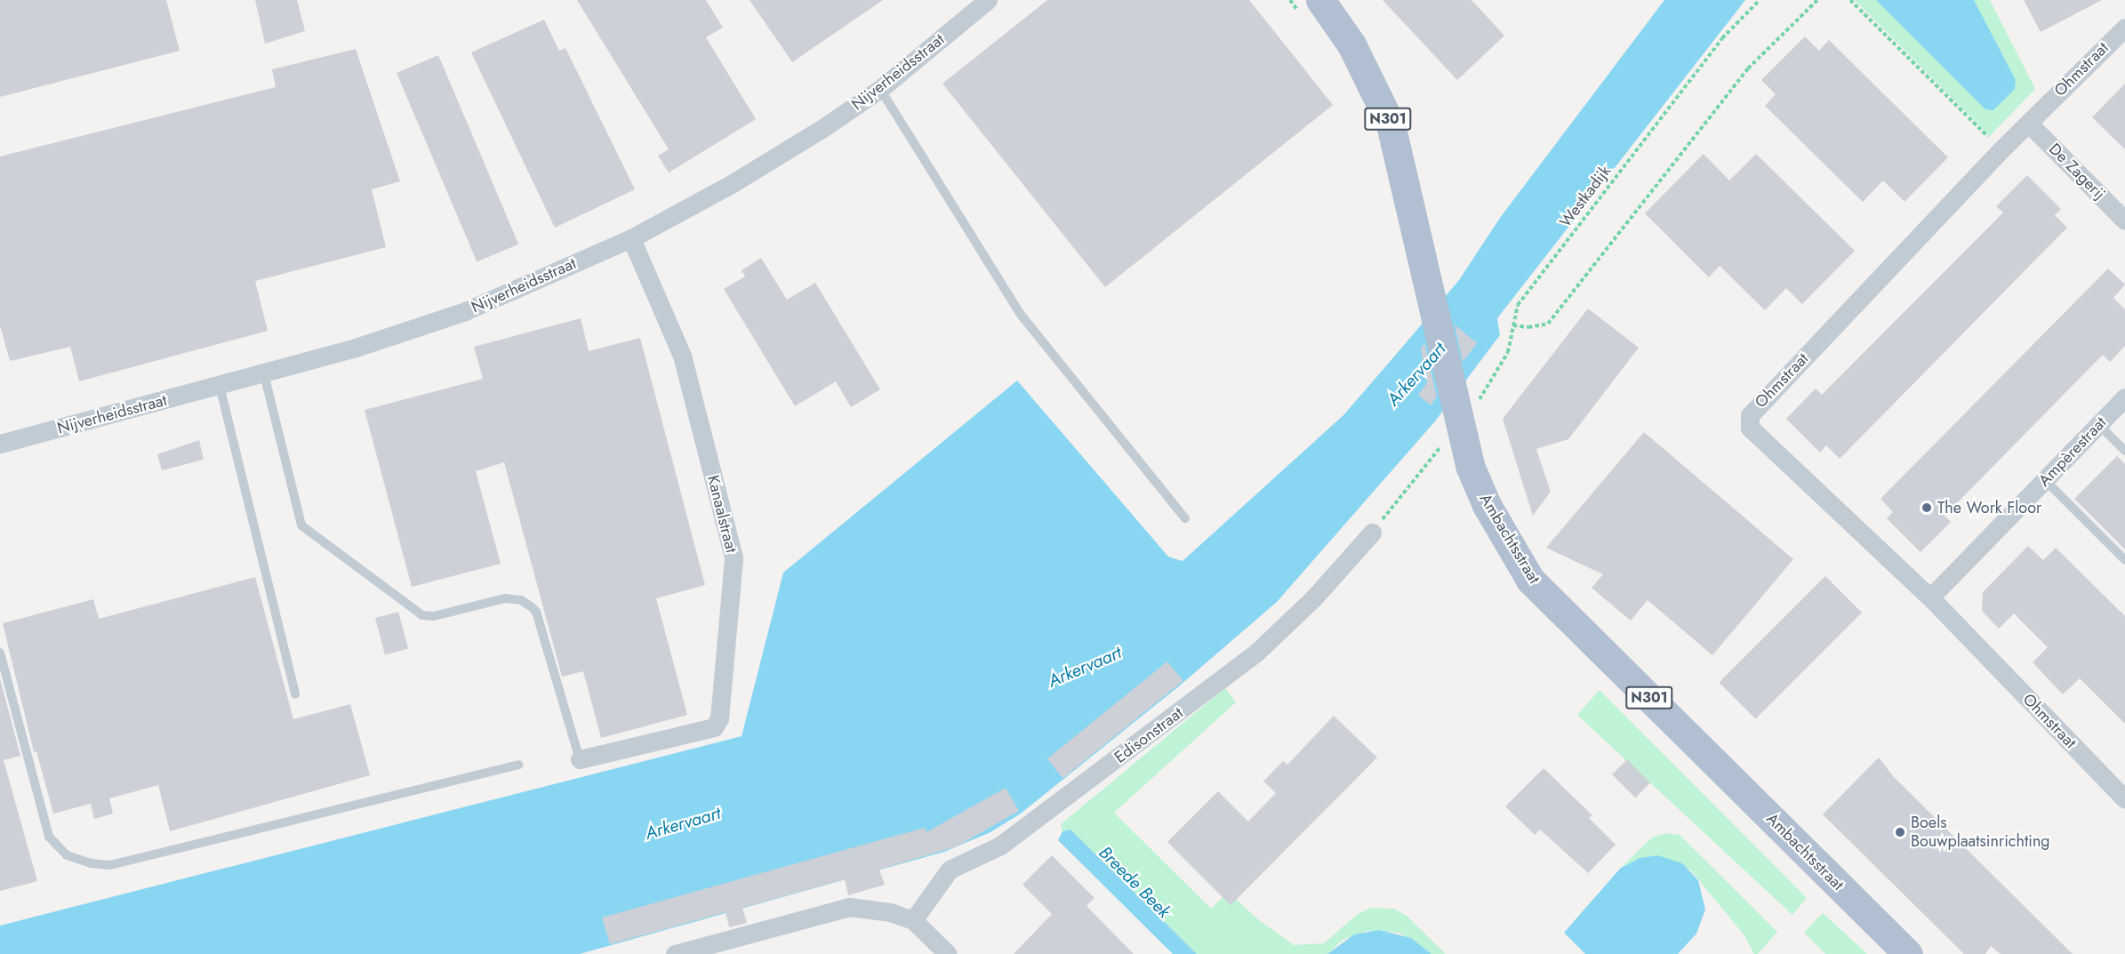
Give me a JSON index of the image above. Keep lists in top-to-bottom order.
{
  "streets": {
    "main road": ["N301", "Ambachtsstraat"],
    "street": [
      "Ohmstraat",
      "Nijverheidsstraat",
      "De Zagerij",
      "Ampèrestraat",
      "Kanaalstraat",
      "Edisonstraat"
    ],
    "path": ["Westkadijk"]
  },
  "crossings": [
    ["Ohmstraat", "De Zagerij"],
    ["Ohmstraat", "Ampèrestraat"],
    ["Nijverheidsstraat", "Kanaalstraat"],
    ["Westkadijk", "Ambachtsstraat"],
    ["Westkadijk", "Edisonstraat"]
  ],
  "water": ["Arkervaart", "Breede Beek"],
  "places": ["The Work Floor", "Boels Bouwplaatsinrichting"]
}
